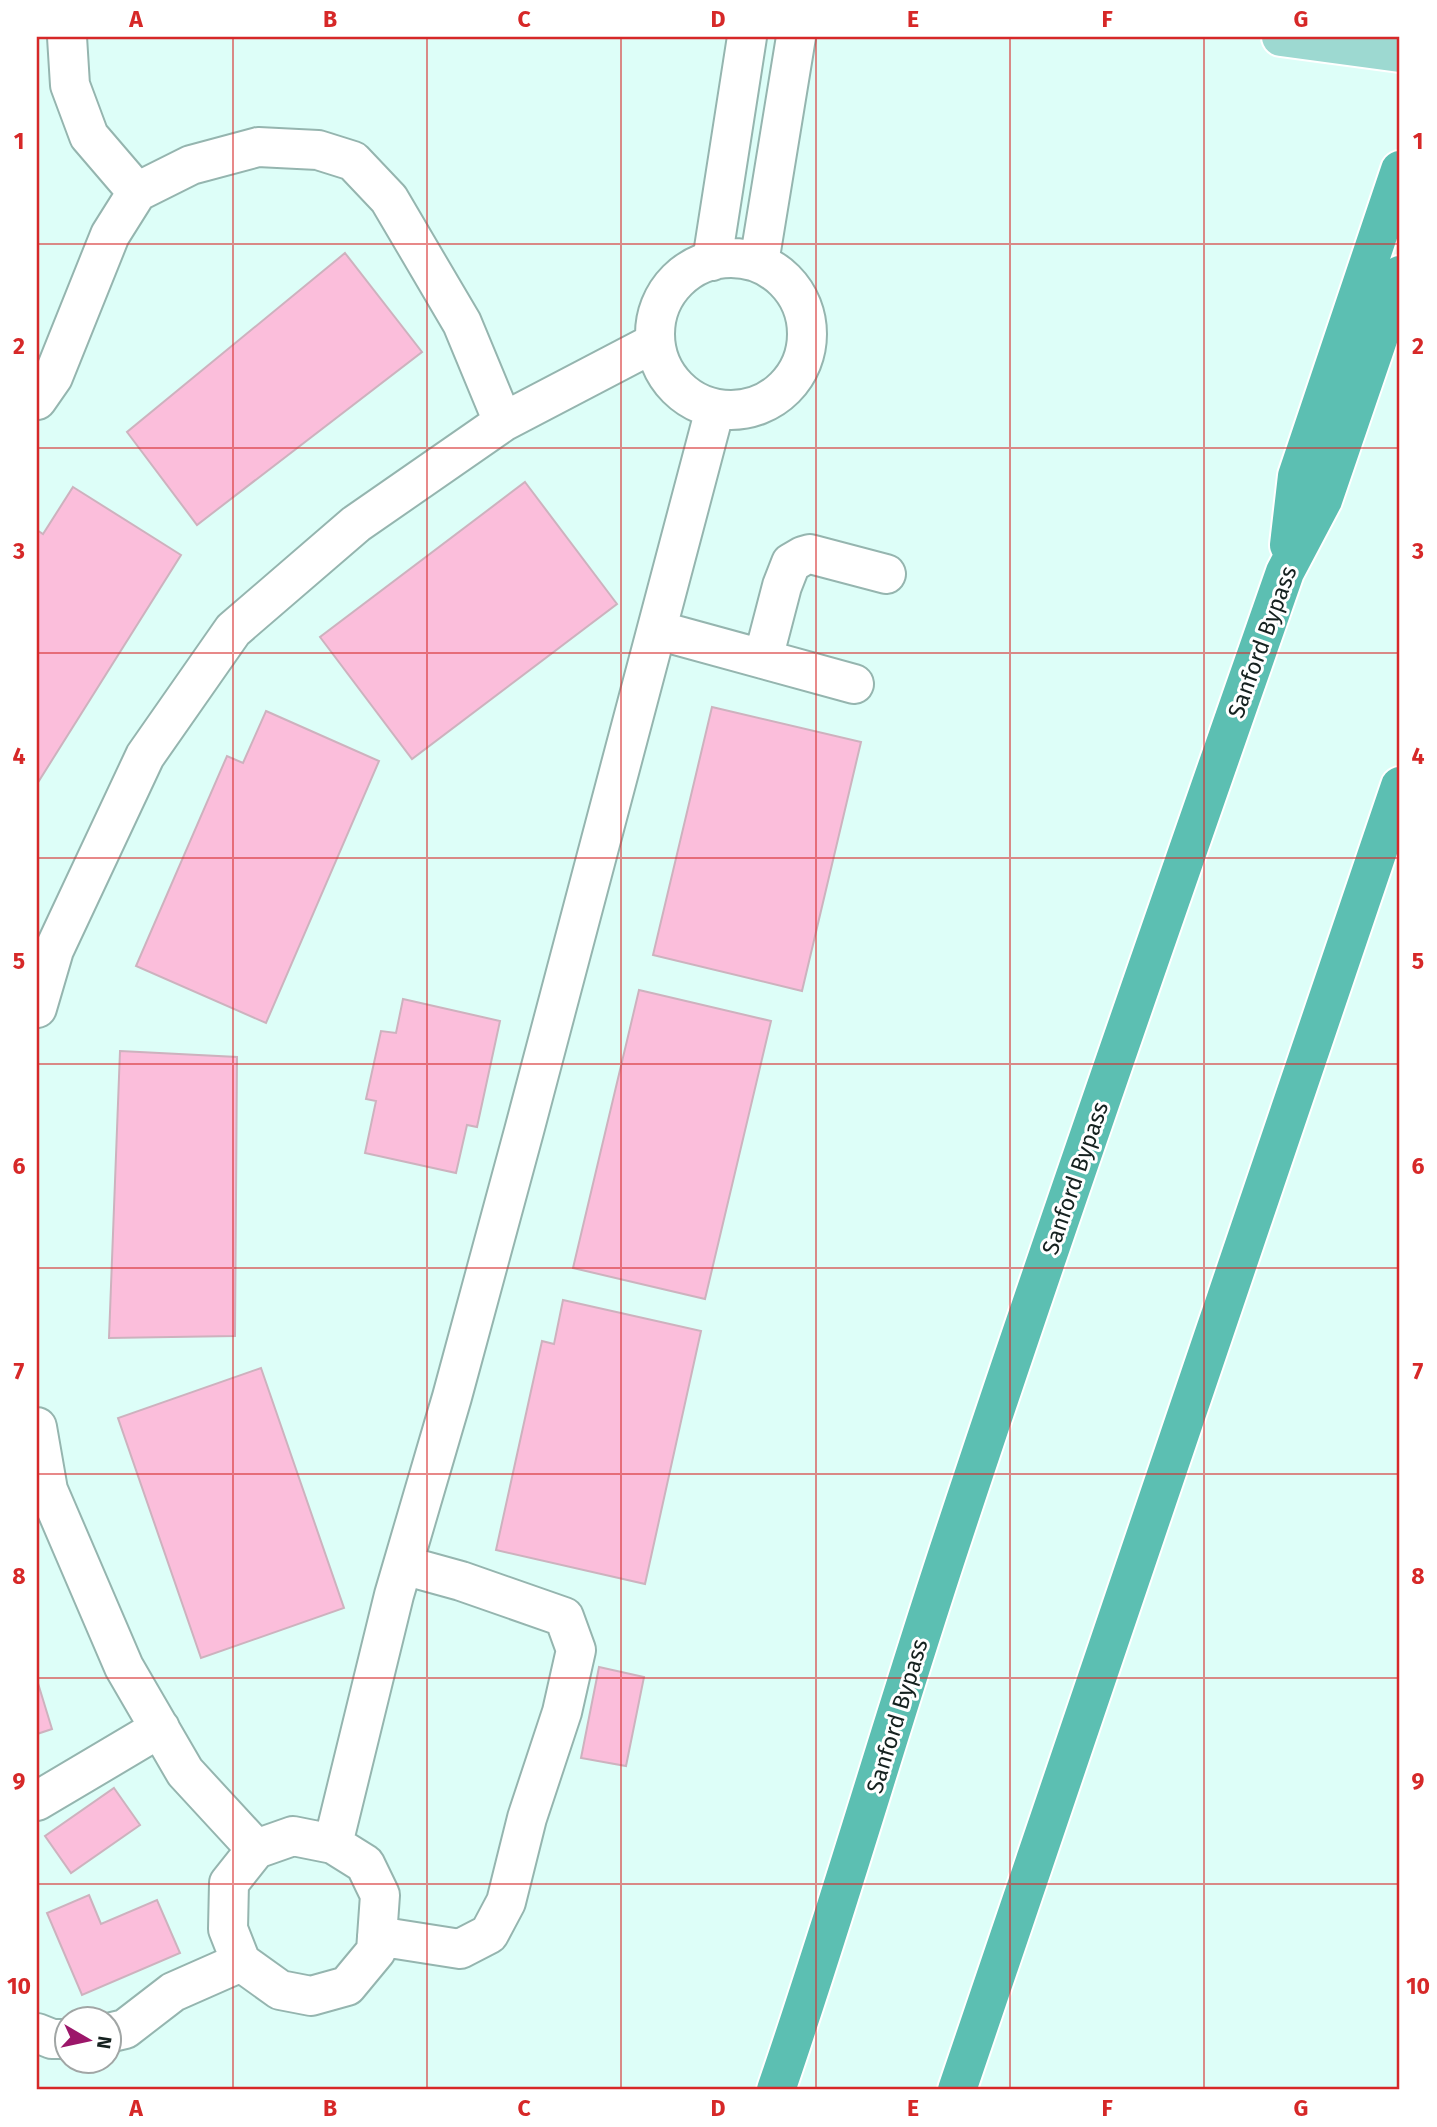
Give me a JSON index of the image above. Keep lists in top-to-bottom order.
{
  "streets": {
    "highway": ["Sanford Bypass"]
  },
  "north": "right",
  "grid": {
    "columns": [
      "A",
      "B",
      "C",
      "D",
      "E",
      "F",
      "G"
    ],
    "rows": [
      "1",
      "2",
      "3",
      "4",
      "5",
      "6",
      "7",
      "8",
      "9",
      "10"
    ]
  }
}
